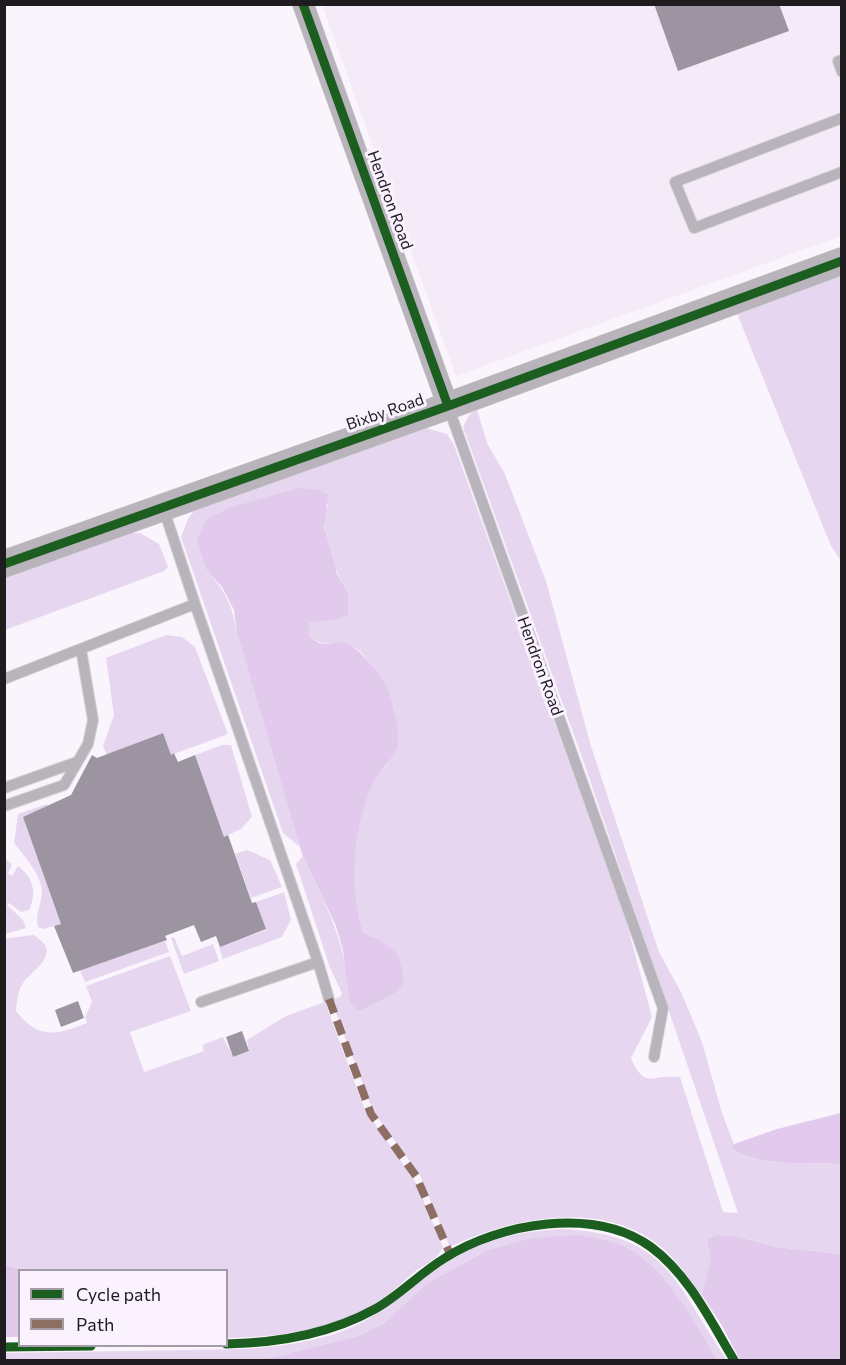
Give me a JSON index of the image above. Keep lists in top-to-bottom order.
{
  "streets": {
    "street": ["Hendron Road", "Bixby Road"]
  },
  "crossings": [
    ["Hendron Road", "Bixby Road"]
  ],
  "legend": ["Cycle path", "Path"]
}
